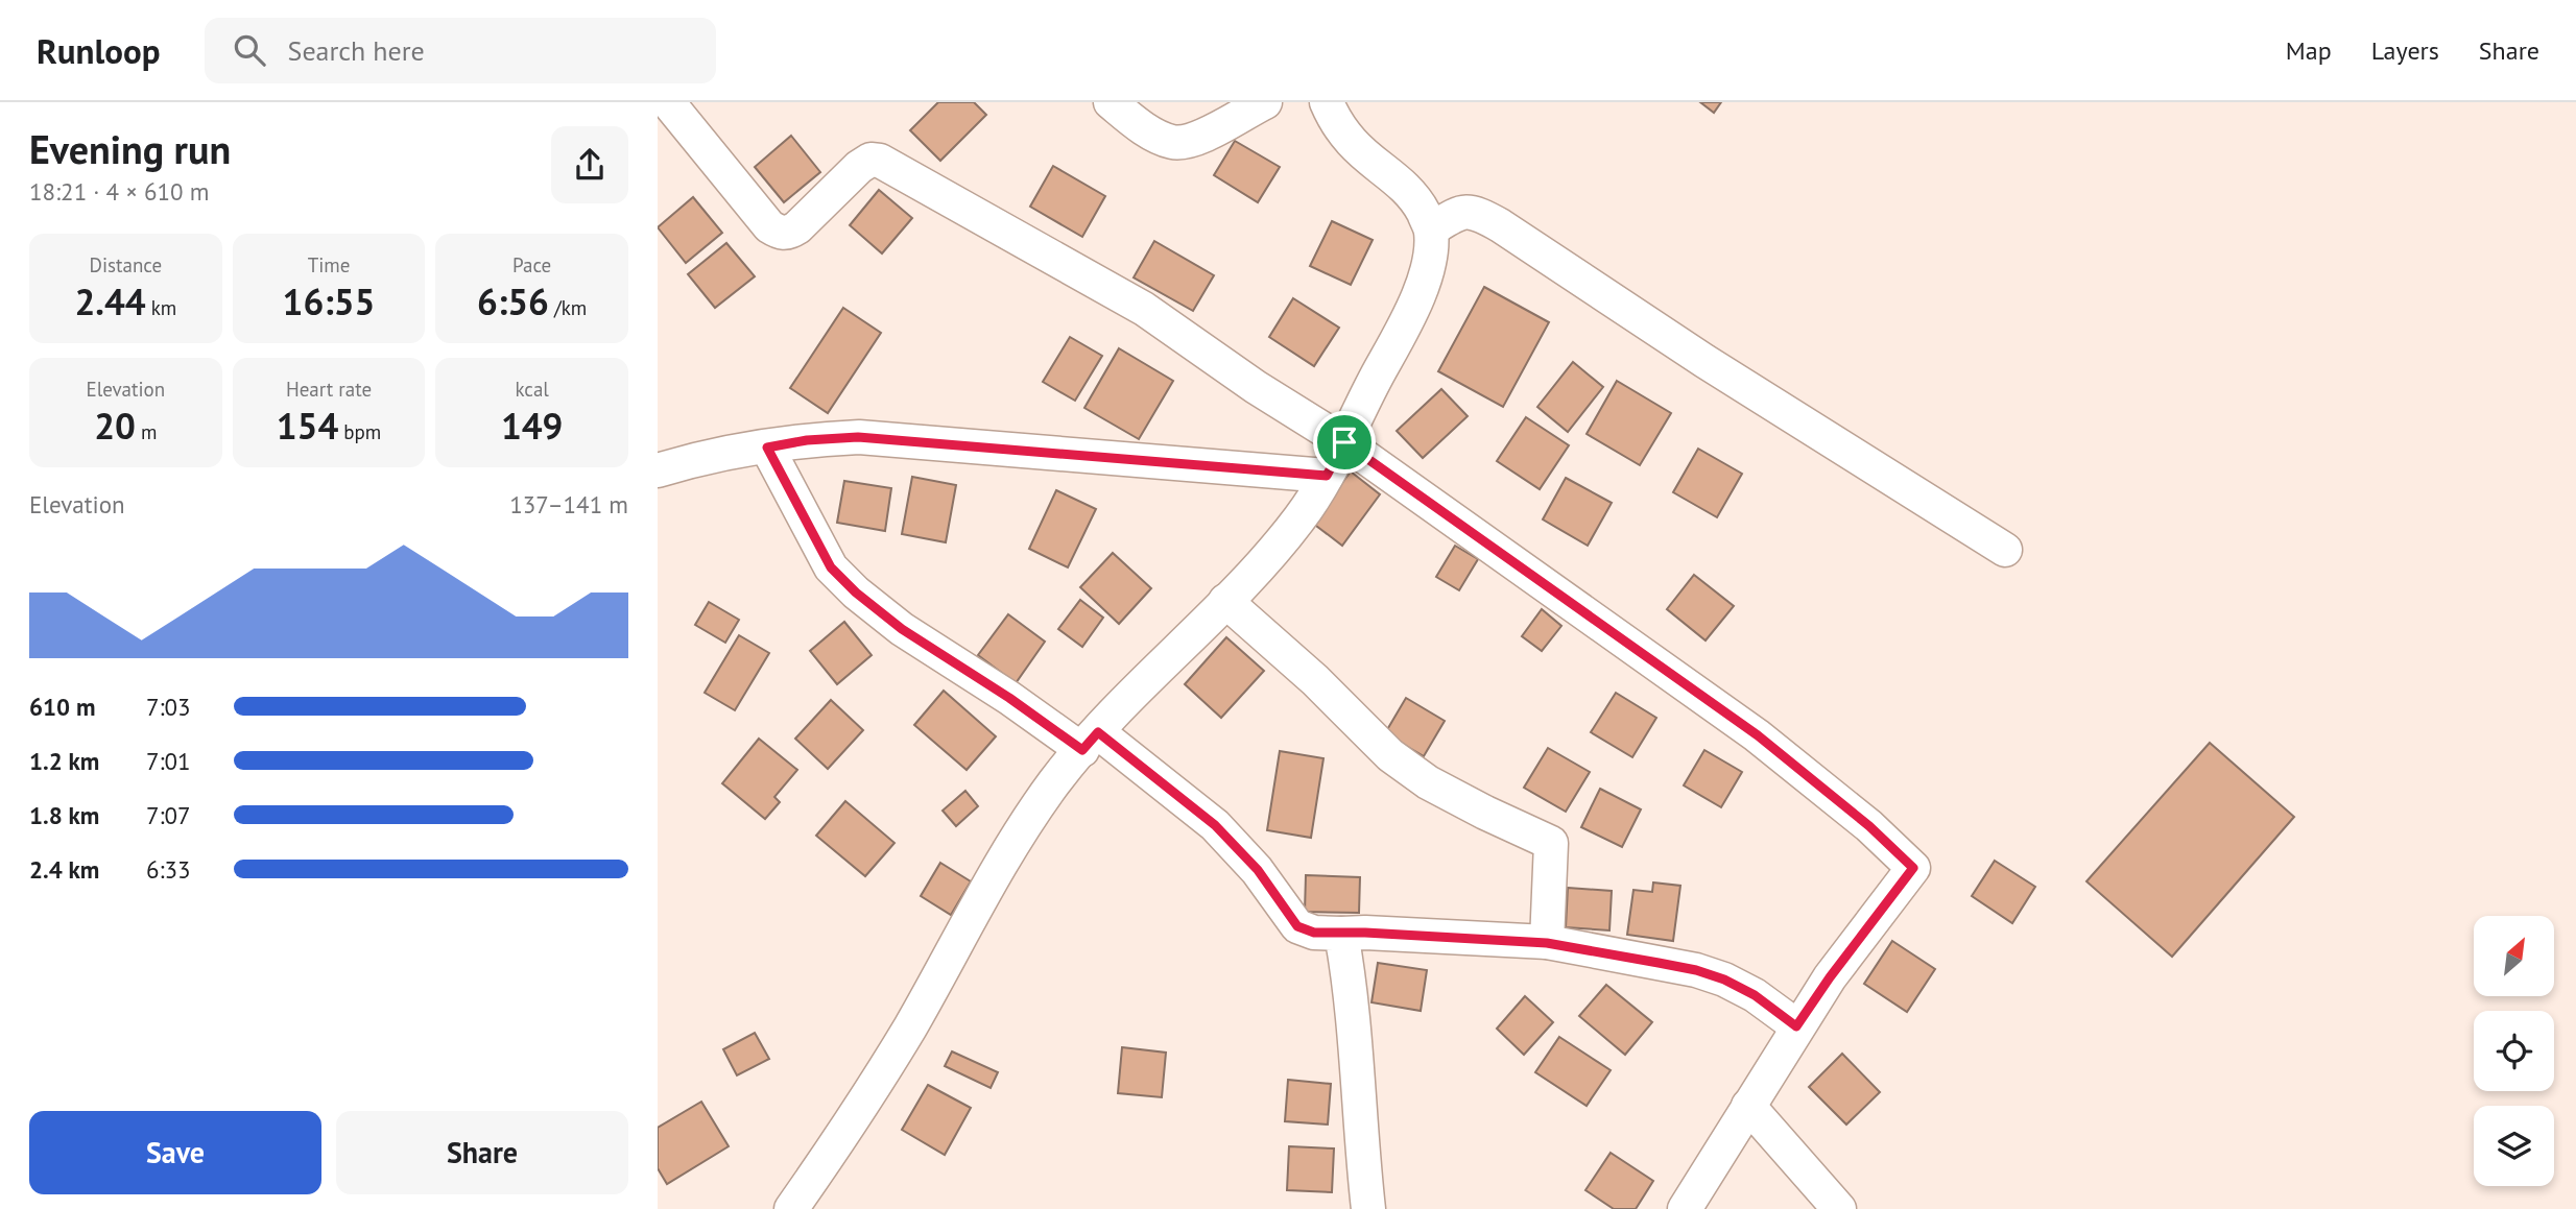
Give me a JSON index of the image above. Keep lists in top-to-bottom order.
{
  "north": "top right",
  "page": {
    "header": "Runloop",
    "search": "Search here",
    "nav": ["Map", "Layers", "Share"],
    "heading": ["Evening run", "18:21 · 4 × 610 m"],
    "stats": [
      ["Distance", "2.44 km"],
      ["Time", "16:55"],
      ["Pace", "6:56 /km"],
      ["Elevation", "20 m"],
      ["Heart rate", "154 bpm"],
      ["kcal", "149"]
    ],
    "chart": ["Elevation", "137–141 m"],
    "list": [
      {
        "name": "610 m",
        "note": "7:03"
      },
      {
        "name": "1.2 km",
        "note": "7:01"
      },
      {
        "name": "1.8 km",
        "note": "7:07"
      },
      {
        "name": "2.4 km",
        "note": "6:33"
      }
    ],
    "buttons": ["Save", "Share"]
  }
}
